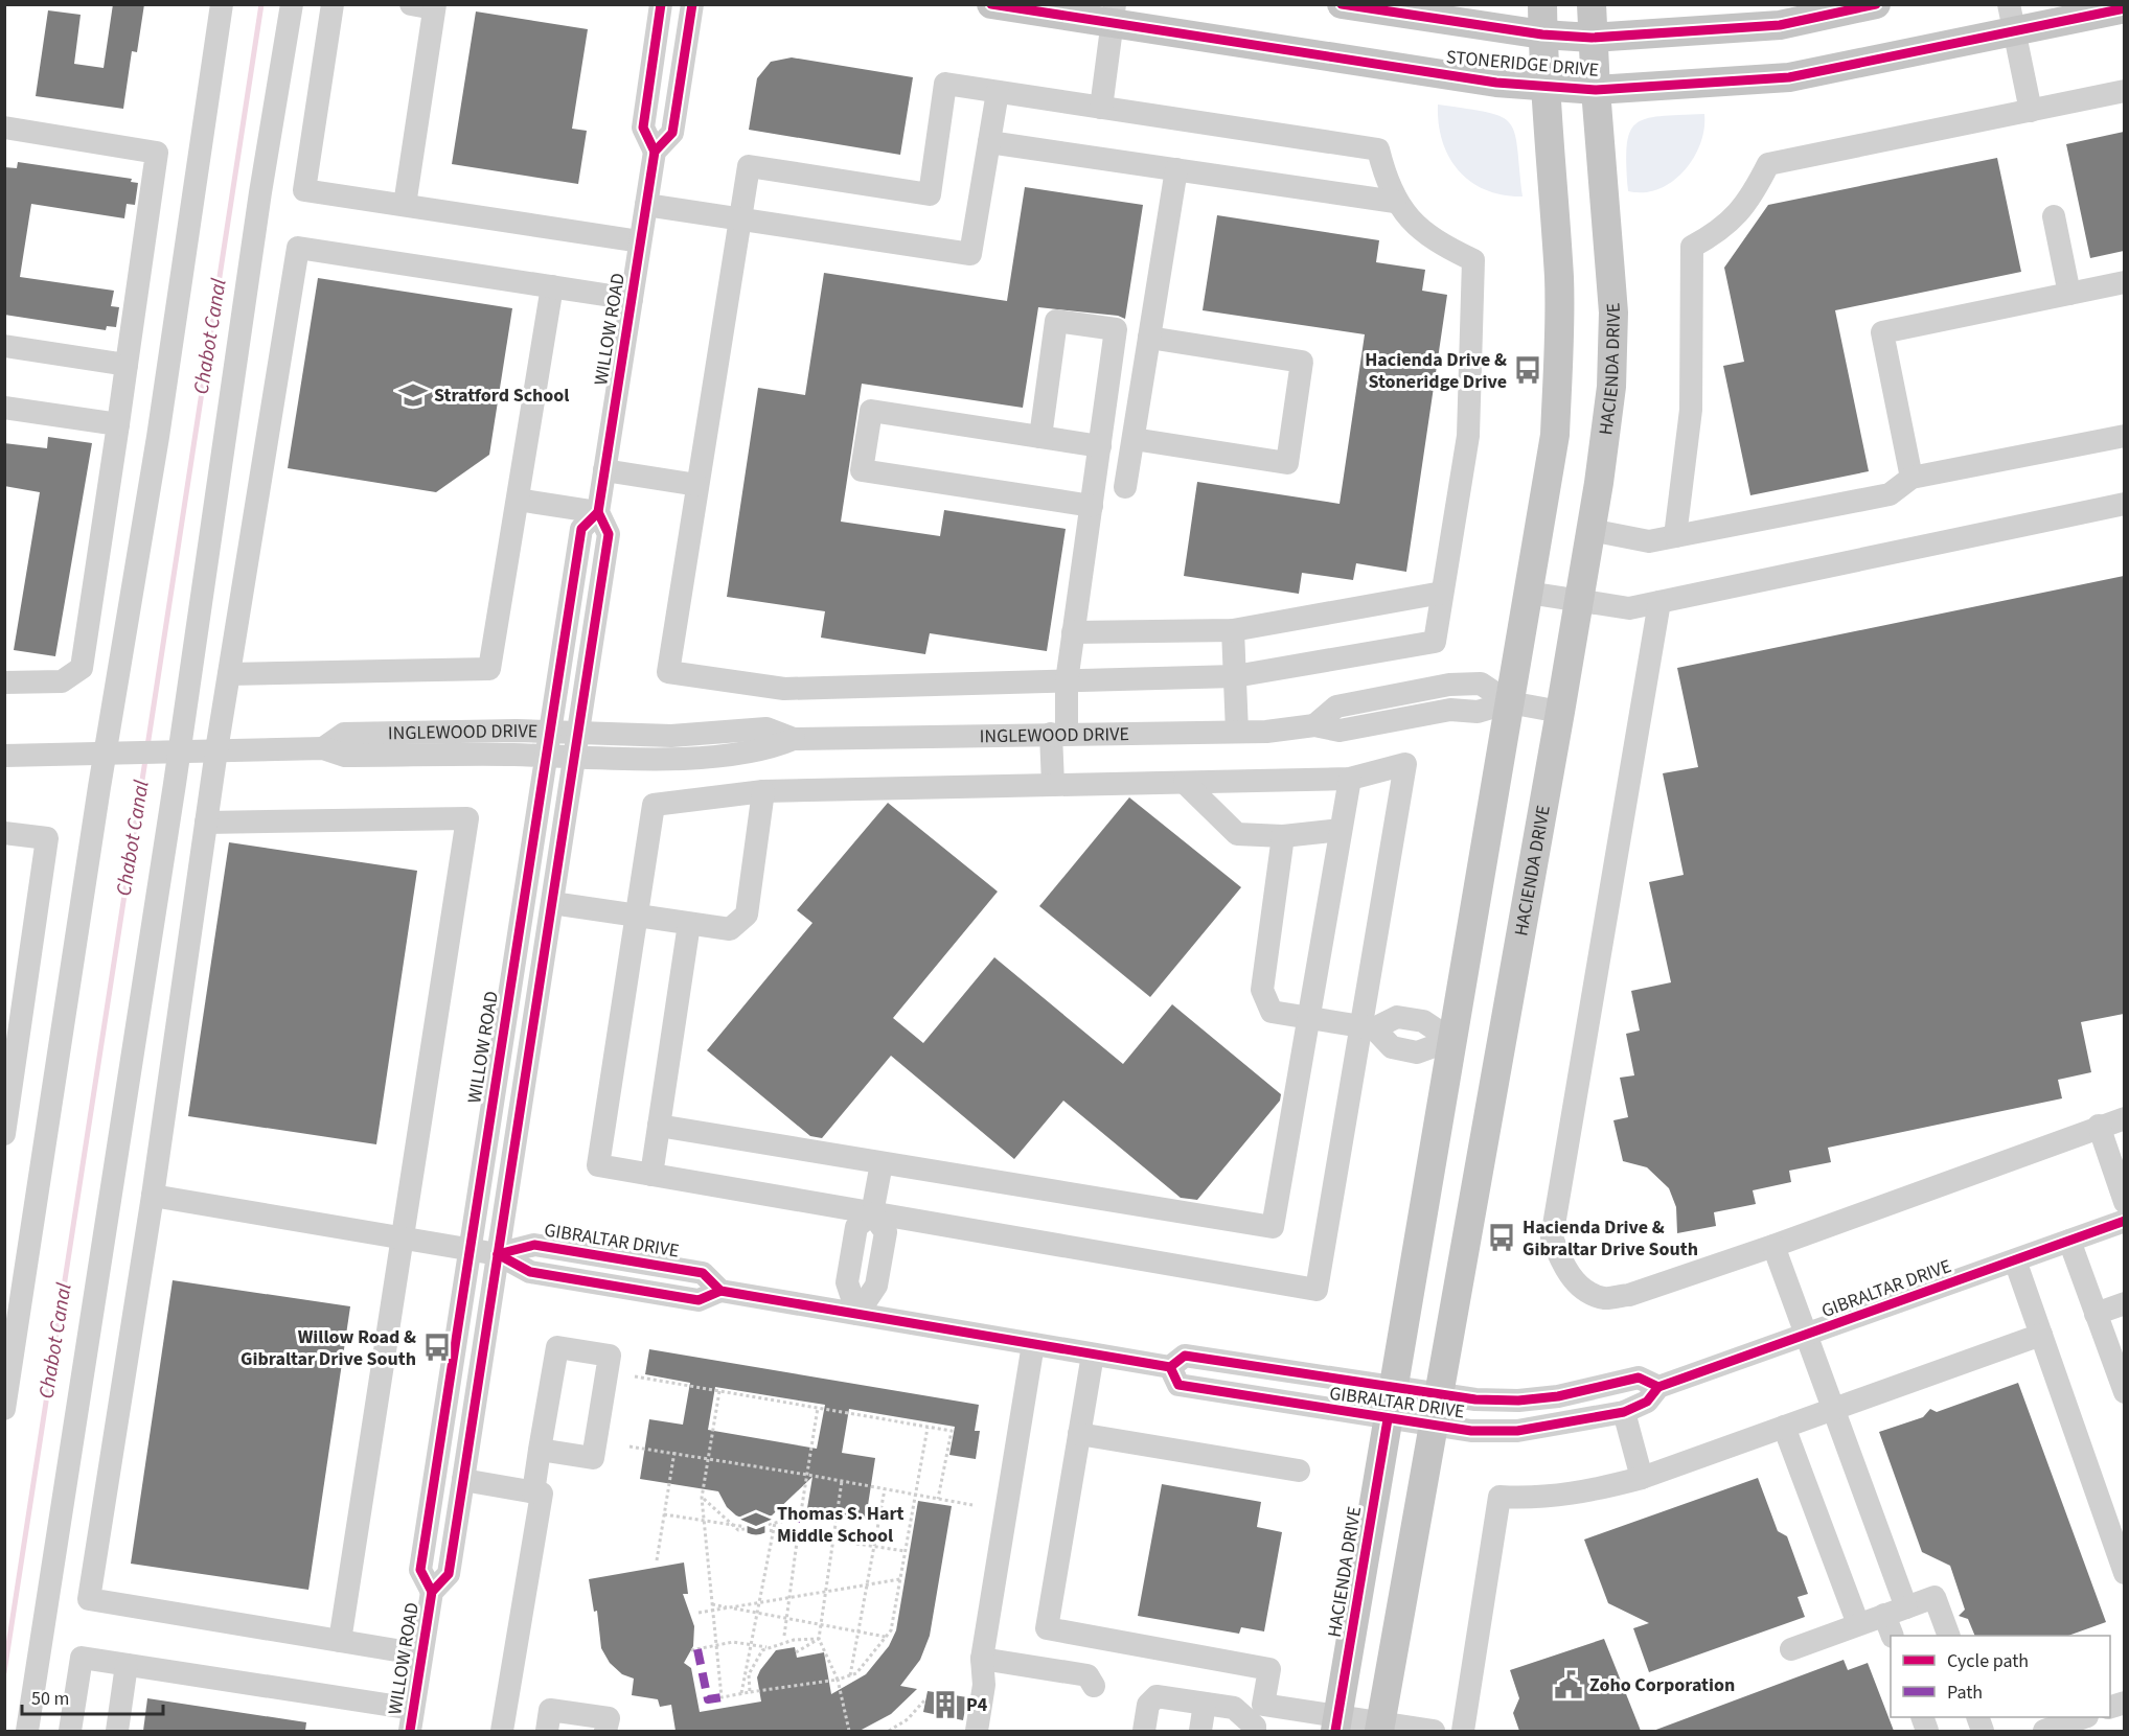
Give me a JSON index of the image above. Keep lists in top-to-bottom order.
{
  "streets": {
    "main road": ["STONERIDGE DRIVE", "HACIENDA DRIVE"],
    "street": ["WILLOW ROAD", "INGLEWOOD DRIVE", "GIBRALTAR DRIVE"]
  },
  "crossings": [
    ["STONERIDGE DRIVE", "HACIENDA DRIVE"],
    ["WILLOW ROAD", "INGLEWOOD DRIVE"],
    ["WILLOW ROAD", "GIBRALTAR DRIVE"],
    ["HACIENDA DRIVE", "INGLEWOOD DRIVE"],
    ["HACIENDA DRIVE", "GIBRALTAR DRIVE"]
  ],
  "water": ["Chabot Canal"],
  "places": {
    "bus stop": ["Hacienda Drive & Stoneridge Drive", "Hacienda Drive & Gibraltar Drive South", "Willow Road & Gibraltar Drive South"],
    "school or university": ["Stratford School", "Thomas S. Hart Middle School"],
    "public building": ["Zoho Corporation"],
    "building": ["P4"]
  },
  "legend": ["Cycle path", "Path"],
  "scale_bar": "50 m"
}
